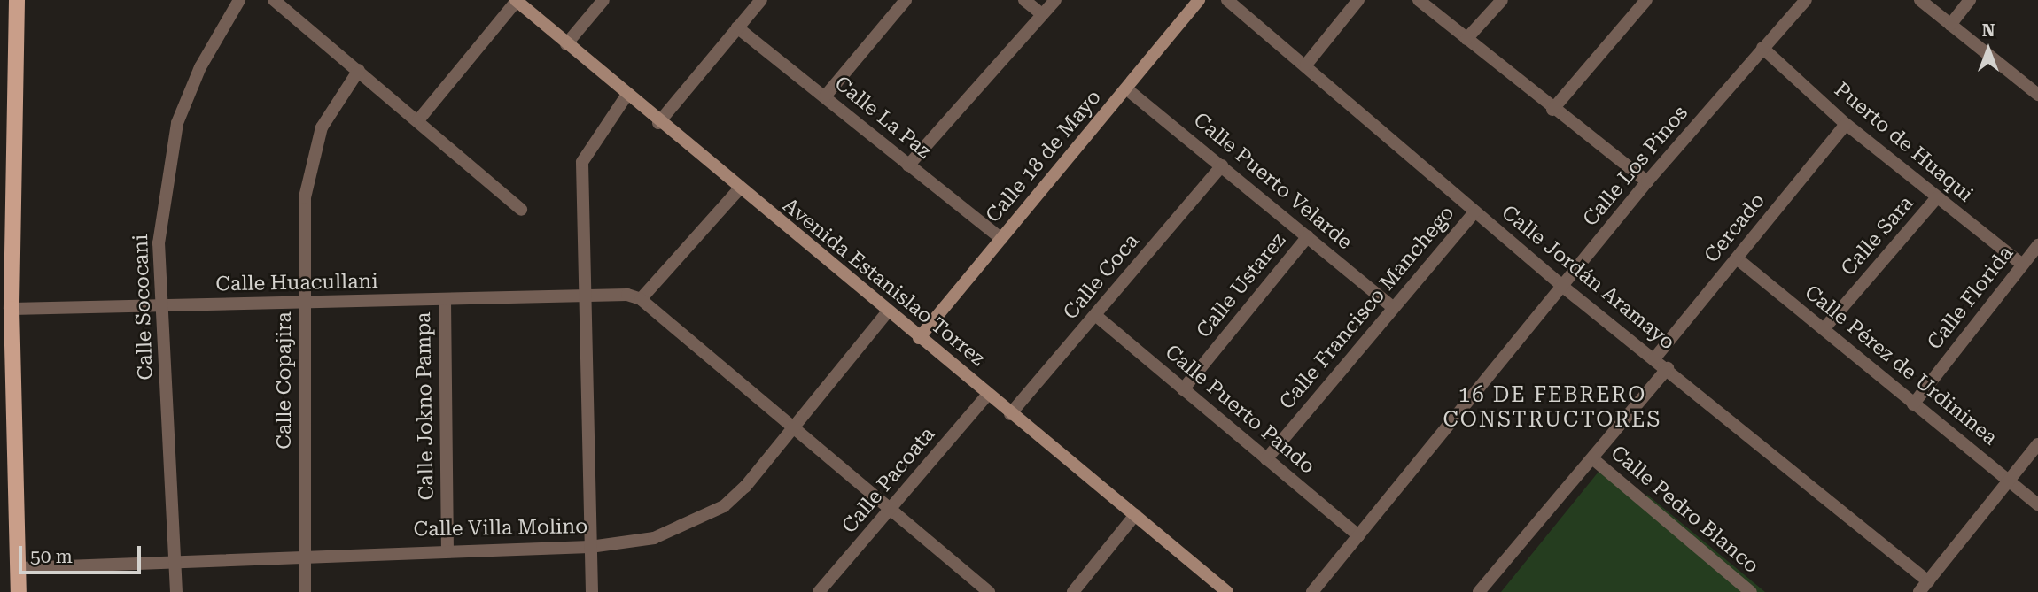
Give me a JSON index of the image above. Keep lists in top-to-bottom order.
{
  "streets": {
    "street": [
      "Calle La Paz",
      "Puerto de Huaqui",
      "Calle 18 de Mayo",
      "Calle Los Pinos",
      "Calle Puerto Velarde",
      "Cercado",
      "Calle Sara",
      "Calle Coca",
      "Calle Jordán Aramayo",
      "Avenida Estanislao Torrez",
      "Calle Huacullani",
      "Calle Ustarez",
      "Calle Florida",
      "Calle Sococani",
      "Calle Francisco Manchego",
      "Calle Pérez de Urdininea",
      "Calle Copajira",
      "Calle Jokno Pampa",
      "Calle Puerto Pando",
      "Calle Pacoata",
      "Calle Pedro Blanco",
      "Calle Villa Molino"
    ]
  },
  "crossings": [
    ["Calle La Paz", "Calle 18 de Mayo"],
    ["Puerto de Huaqui", "Calle Los Pinos"],
    ["Puerto de Huaqui", "Cercado"],
    ["Puerto de Huaqui", "Calle Sara"],
    ["Puerto de Huaqui", "Calle Florida"],
    ["Calle 18 de Mayo", "Calle Puerto Velarde"],
    ["Calle 18 de Mayo", "Avenida Estanislao Torrez"],
    ["Calle Los Pinos", "Calle Jordán Aramayo"],
    ["Calle Los Pinos", "Calle Puerto Pando"],
    ["Calle Puerto Velarde", "Calle Coca"],
    ["Calle Puerto Velarde", "Calle Ustarez"],
    ["Calle Puerto Velarde", "Calle Francisco Manchego"],
    ["Cercado", "Calle Jordán Aramayo"],
    ["Cercado", "Calle Pérez de Urdininea"],
    ["Calle Sara", "Calle Pérez de Urdininea"],
    ["Calle Coca", "Avenida Estanislao Torrez"],
    ["Calle Coca", "Calle Puerto Pando"],
    ["Calle Jordán Aramayo", "Calle Francisco Manchego"],
    ["Avenida Estanislao Torrez", "Calle Pacoata"],
    ["Avenida Estanislao Torrez", "Calle Villa Molino"],
    ["Calle Huacullani", "Calle Sococani"],
    ["Calle Huacullani", "Calle Copajira"],
    ["Calle Huacullani", "Calle Jokno Pampa"],
    ["Calle Ustarez", "Calle Puerto Pando"],
    ["Calle Florida", "Calle Pérez de Urdininea"],
    ["Calle Sococani", "Calle Villa Molino"],
    ["Calle Francisco Manchego", "Calle Puerto Pando"],
    ["Calle Copajira", "Calle Villa Molino"],
    ["Calle Jokno Pampa", "Calle Villa Molino"]
  ],
  "districts": ["16 DE FEBRERO CONSTRUCTORES"],
  "scale_bar": "50 m",
  "north": "top"
}
